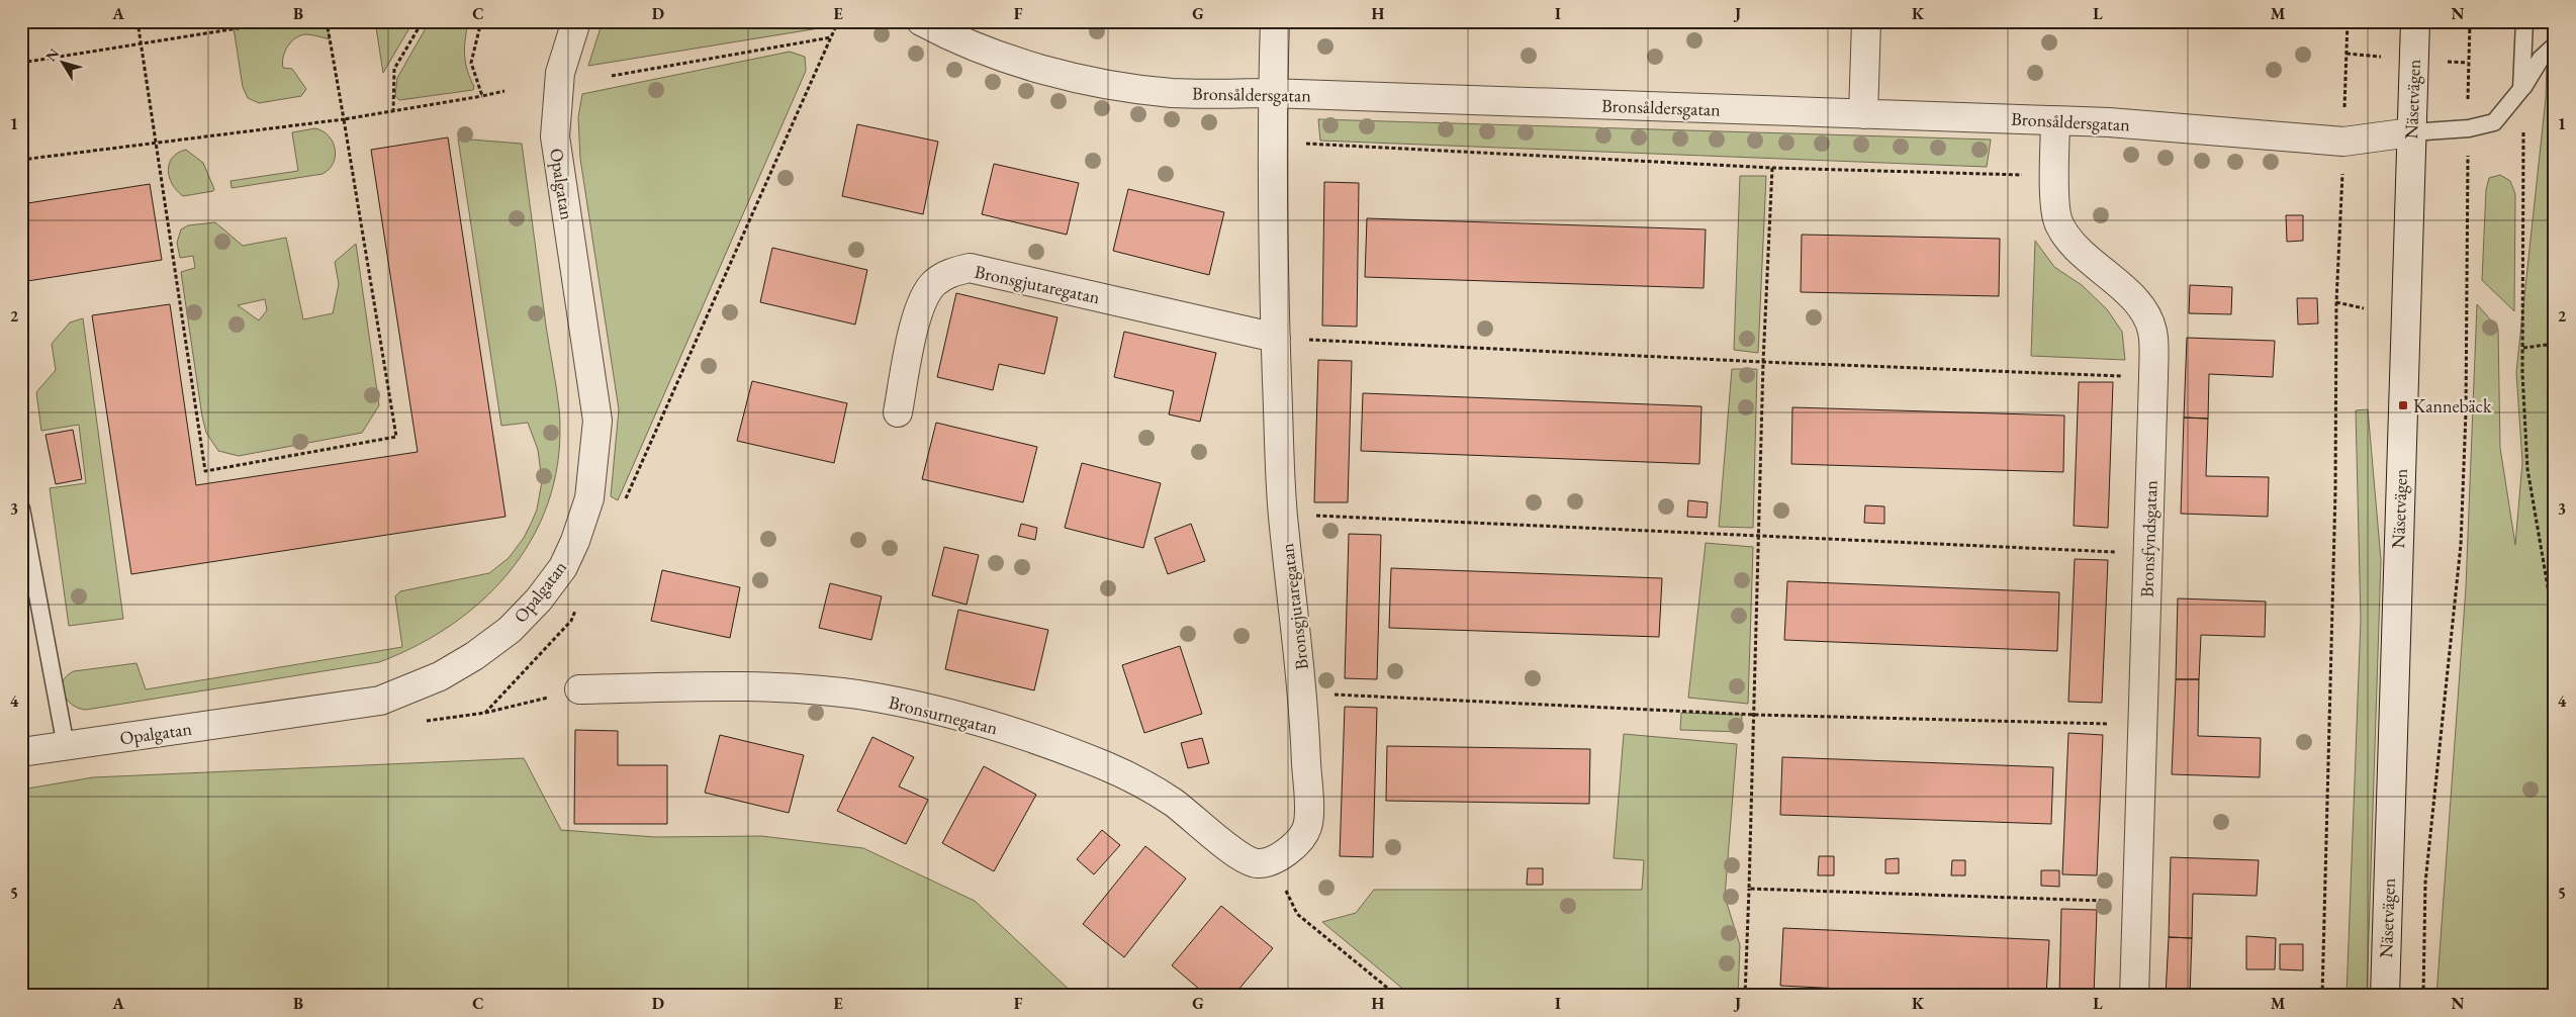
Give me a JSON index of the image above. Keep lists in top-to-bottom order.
{
  "streets": {
    "street": [
      "Bronsåldersgatan",
      "Näsetvägen",
      "Opalgatan",
      "Bronsgjutaregatan",
      "Bronsfyndsgatan",
      "Bronsurnegatan"
    ]
  },
  "crossings": [
    ["Bronsåldersgatan", "Näsetvägen"],
    ["Bronsåldersgatan", "Bronsgjutaregatan"],
    ["Bronsåldersgatan", "Bronsfyndsgatan"],
    ["Bronsgjutaregatan", "Bronsurnegatan"]
  ],
  "places": {
    "transit": ["Kannebäck"]
  },
  "north": "top left",
  "grid": {
    "columns": [
      "A",
      "B",
      "C",
      "D",
      "E",
      "F",
      "G",
      "H",
      "I",
      "J",
      "K",
      "L",
      "M",
      "N"
    ],
    "rows": [
      "1",
      "2",
      "3",
      "4",
      "5"
    ]
  }
}
